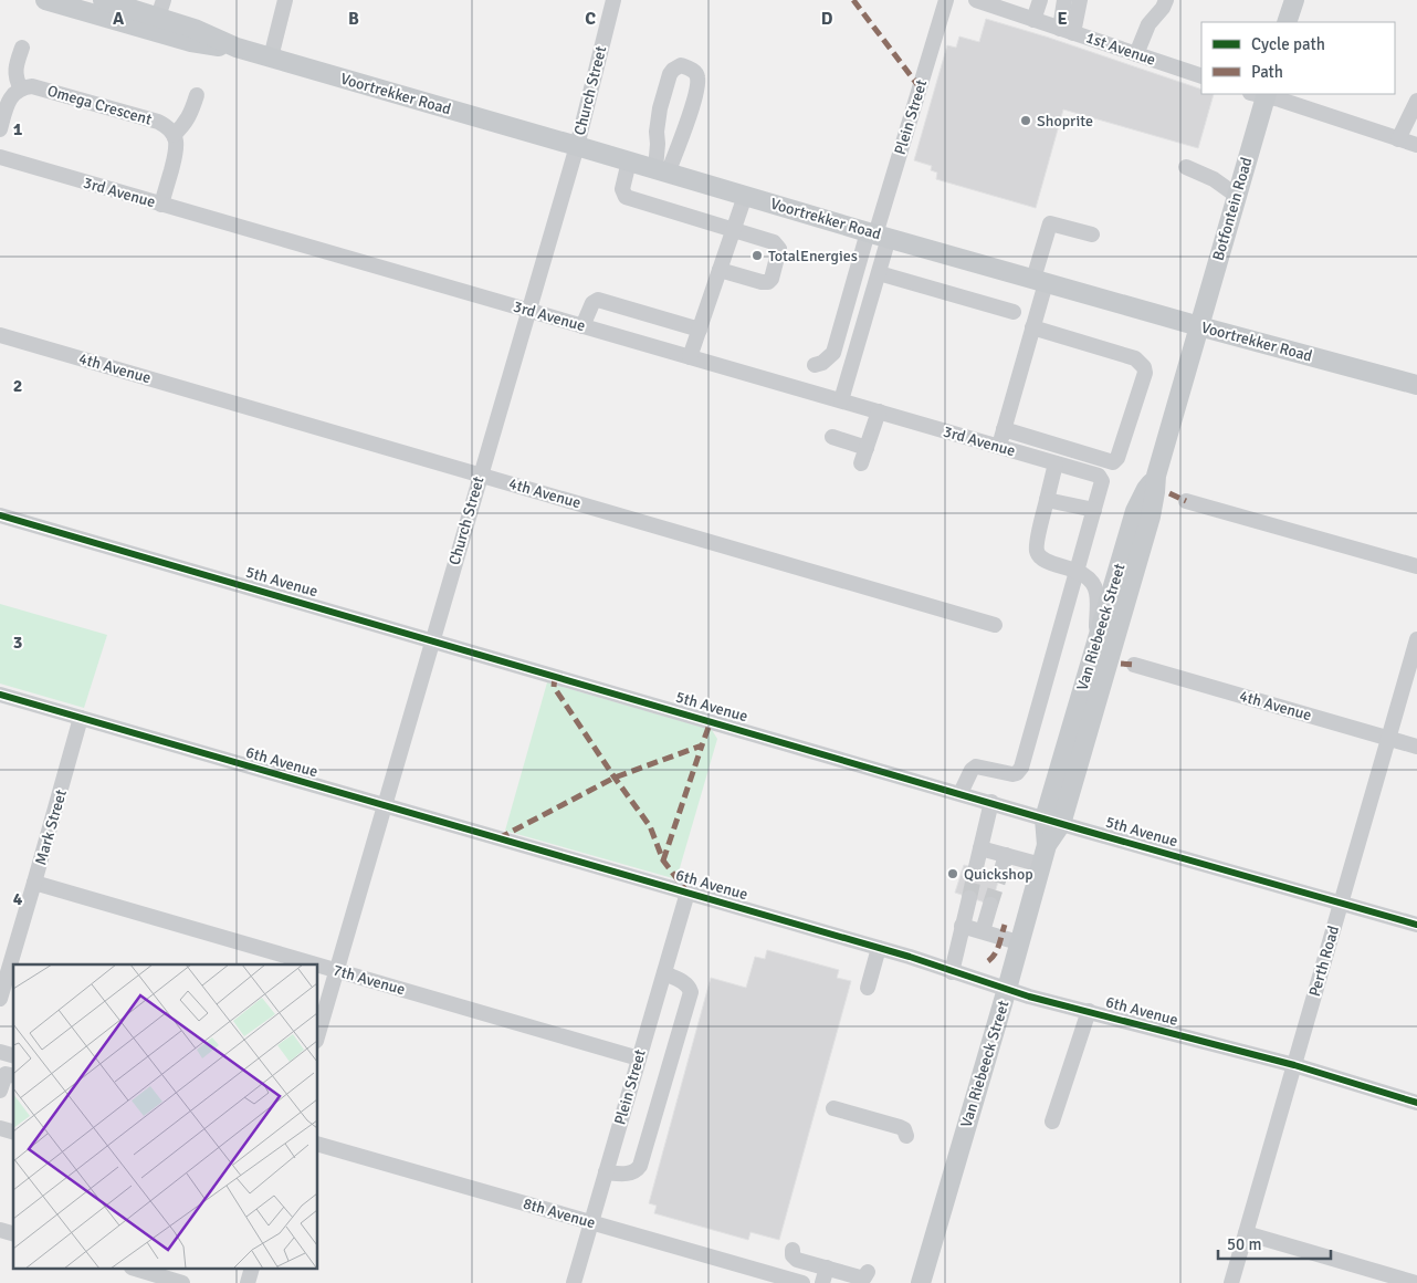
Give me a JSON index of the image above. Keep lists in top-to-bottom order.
{
  "streets": {
    "main road": ["Voortrekker Road", "Botfontein Road", "Van Riebeeck Street"],
    "street": [
      "1st Avenue",
      "Church Street",
      "Omega Crescent",
      "Plein Street",
      "3rd Avenue",
      "4th Avenue",
      "5th Avenue",
      "6th Avenue",
      "Mark Street",
      "Perth Road",
      "7th Avenue",
      "8th Avenue"
    ]
  },
  "crossings": [
    ["Church Street", "Voortrekker Road"],
    ["Church Street", "3rd Avenue"],
    ["Church Street", "4th Avenue"],
    ["Church Street", "5th Avenue"],
    ["Church Street", "6th Avenue"],
    ["Church Street", "7th Avenue"],
    ["Voortrekker Road", "Plein Street"],
    ["Voortrekker Road", "Botfontein Road"],
    ["Voortrekker Road", "Van Riebeeck Street"],
    ["Plein Street", "6th Avenue"],
    ["Plein Street", "7th Avenue"],
    ["Plein Street", "8th Avenue"],
    ["Botfontein Road", "Van Riebeeck Street"],
    ["4th Avenue", "Perth Road"],
    ["5th Avenue", "Van Riebeeck Street"],
    ["5th Avenue", "Perth Road"],
    ["Van Riebeeck Street", "6th Avenue"],
    ["6th Avenue", "Mark Street"],
    ["6th Avenue", "Perth Road"],
    ["Mark Street", "7th Avenue"]
  ],
  "places": ["Shoprite", "TotalEnergies", "Quickshop"],
  "legend": ["Cycle path", "Path"],
  "scale_bar": "50 m",
  "grid": {
    "columns": [
      "A",
      "B",
      "C",
      "D",
      "E"
    ],
    "rows": [
      "1",
      "2",
      "3",
      "4"
    ]
  }
}
